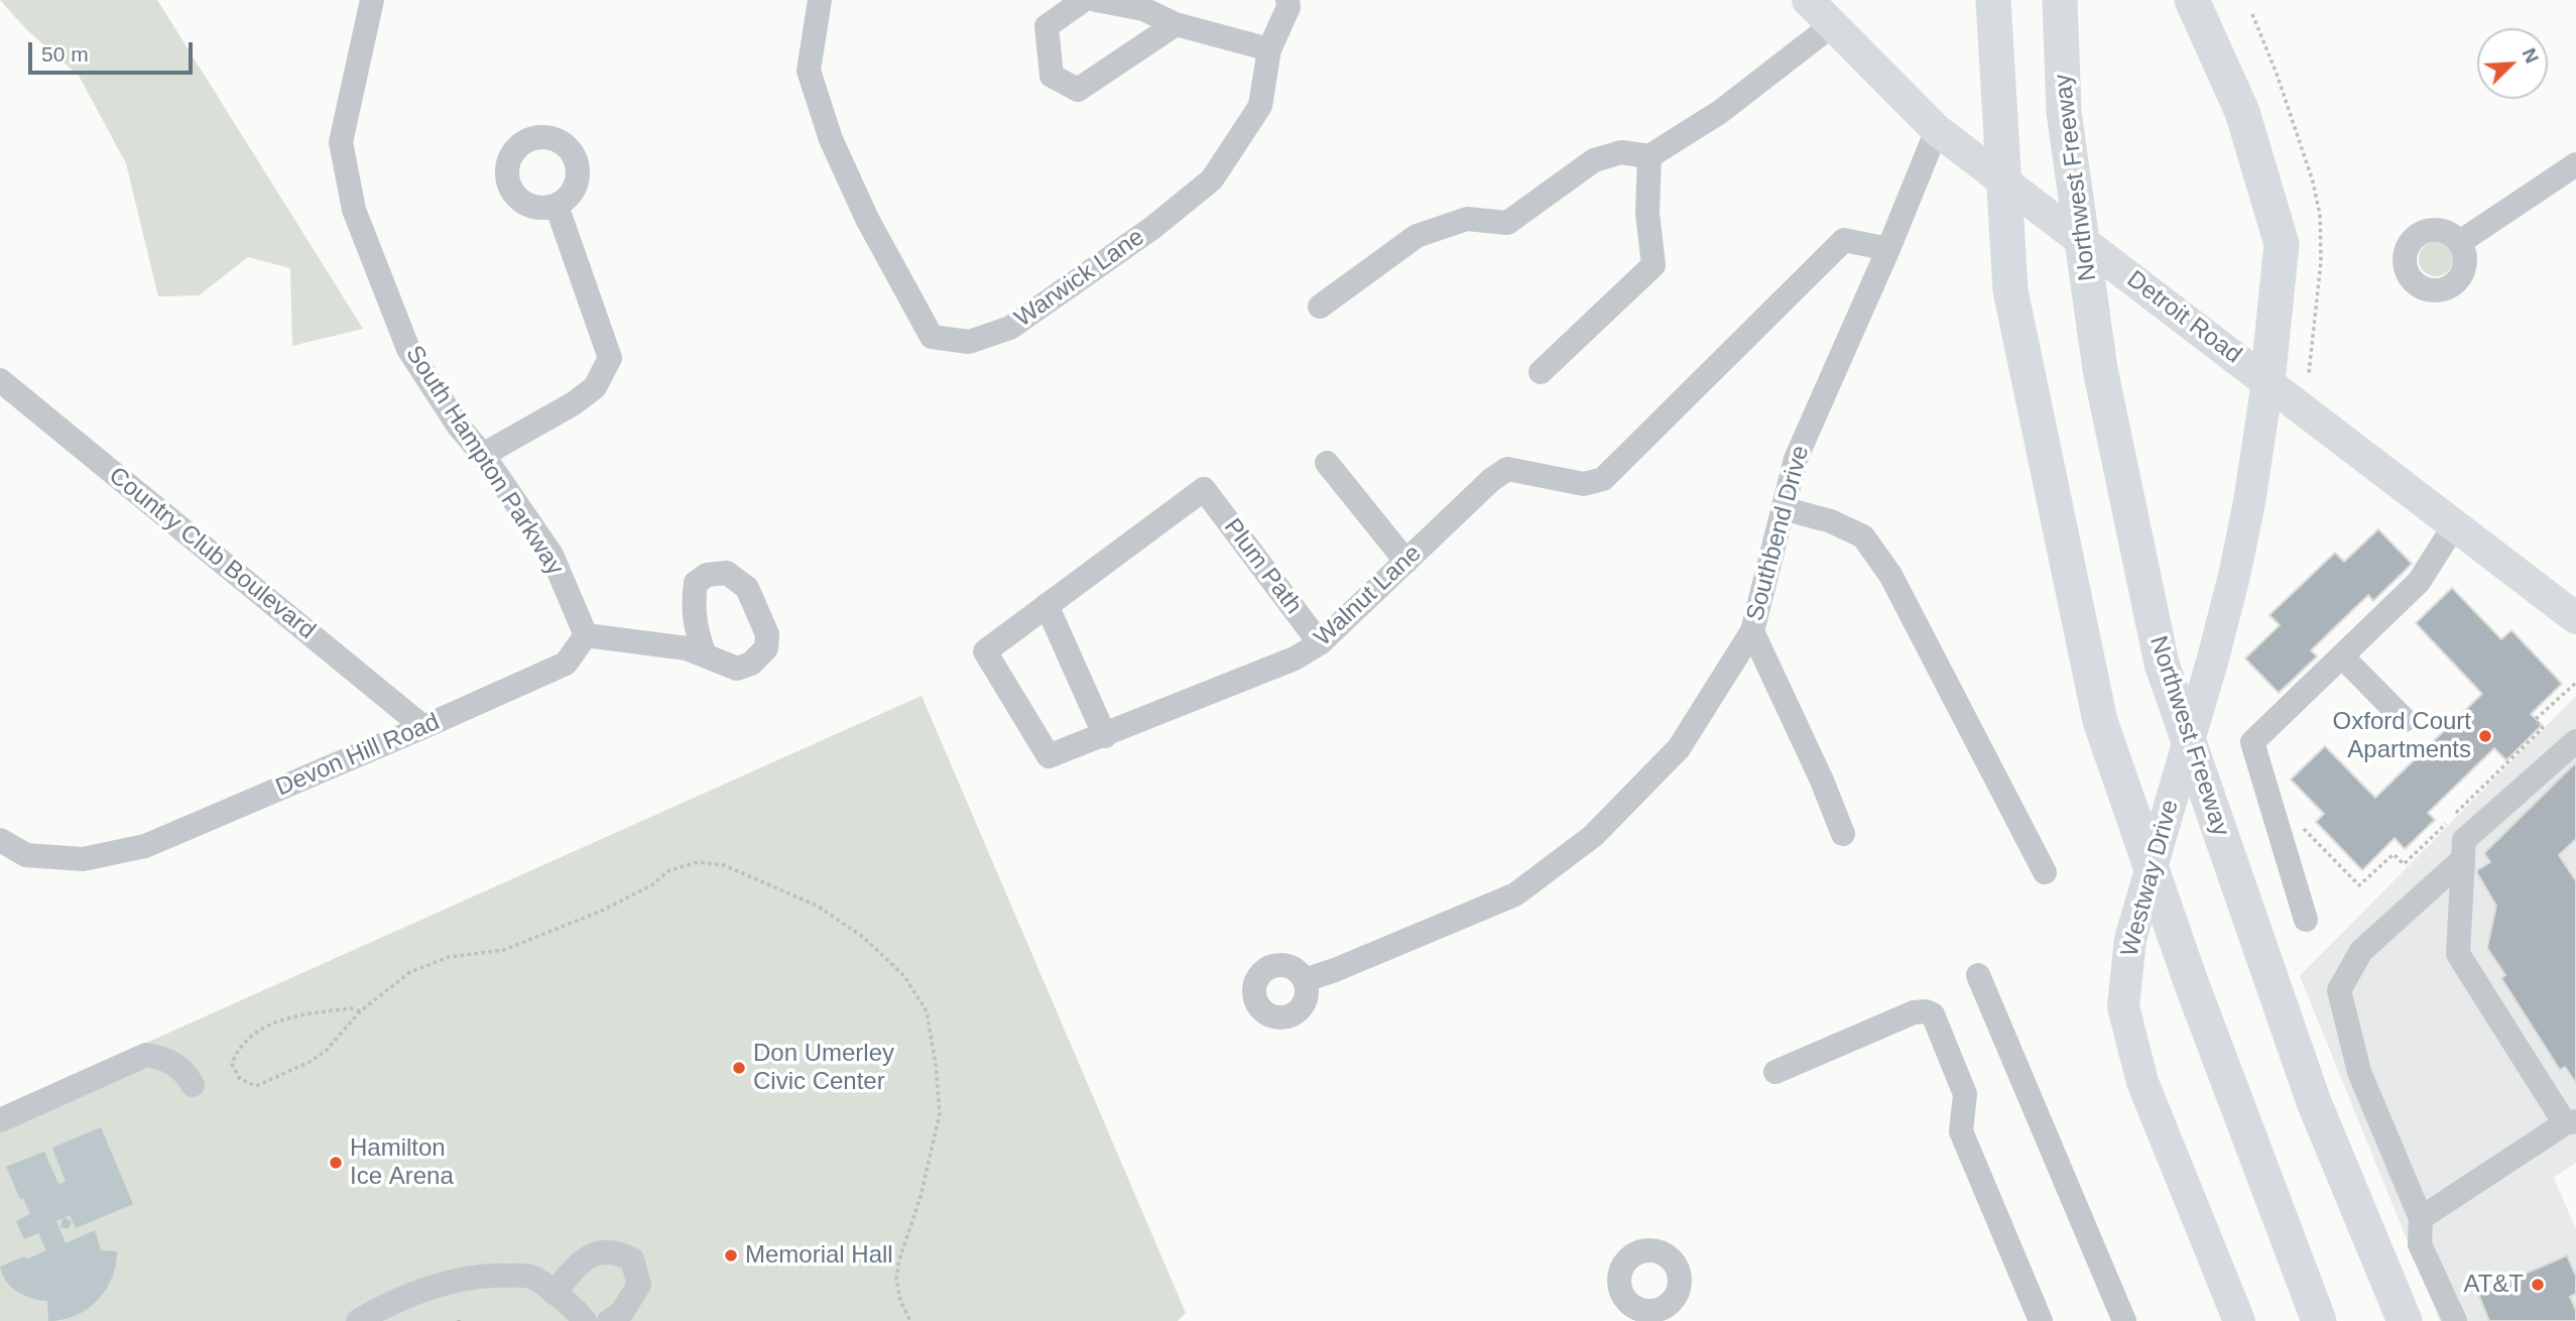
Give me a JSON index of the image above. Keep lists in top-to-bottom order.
{
  "streets": {
    "highway": ["Northwest Freeway"],
    "main road": ["Detroit Road", "Westway Drive"],
    "street": [
      "Warwick Lane",
      "South Hampton Parkway",
      "Southbend Drive",
      "Country Club Boulevard",
      "Plum Path",
      "Walnut Lane",
      "Devon Hill Road"
    ]
  },
  "crossings": [
    ["Detroit Road", "Southbend Drive"],
    ["Detroit Road", "Westway Drive"],
    ["South Hampton Parkway", "Devon Hill Road"],
    ["Southbend Drive", "Walnut Lane"],
    ["Country Club Boulevard", "Devon Hill Road"],
    ["Plum Path", "Walnut Lane"]
  ],
  "places": [
    "Oxford Court Apartments",
    "Don Umerley Civic Center",
    "Hamilton Ice Arena",
    "Memorial Hall",
    "AT&T"
  ],
  "scale_bar": "50 m",
  "north": "top right"
}
